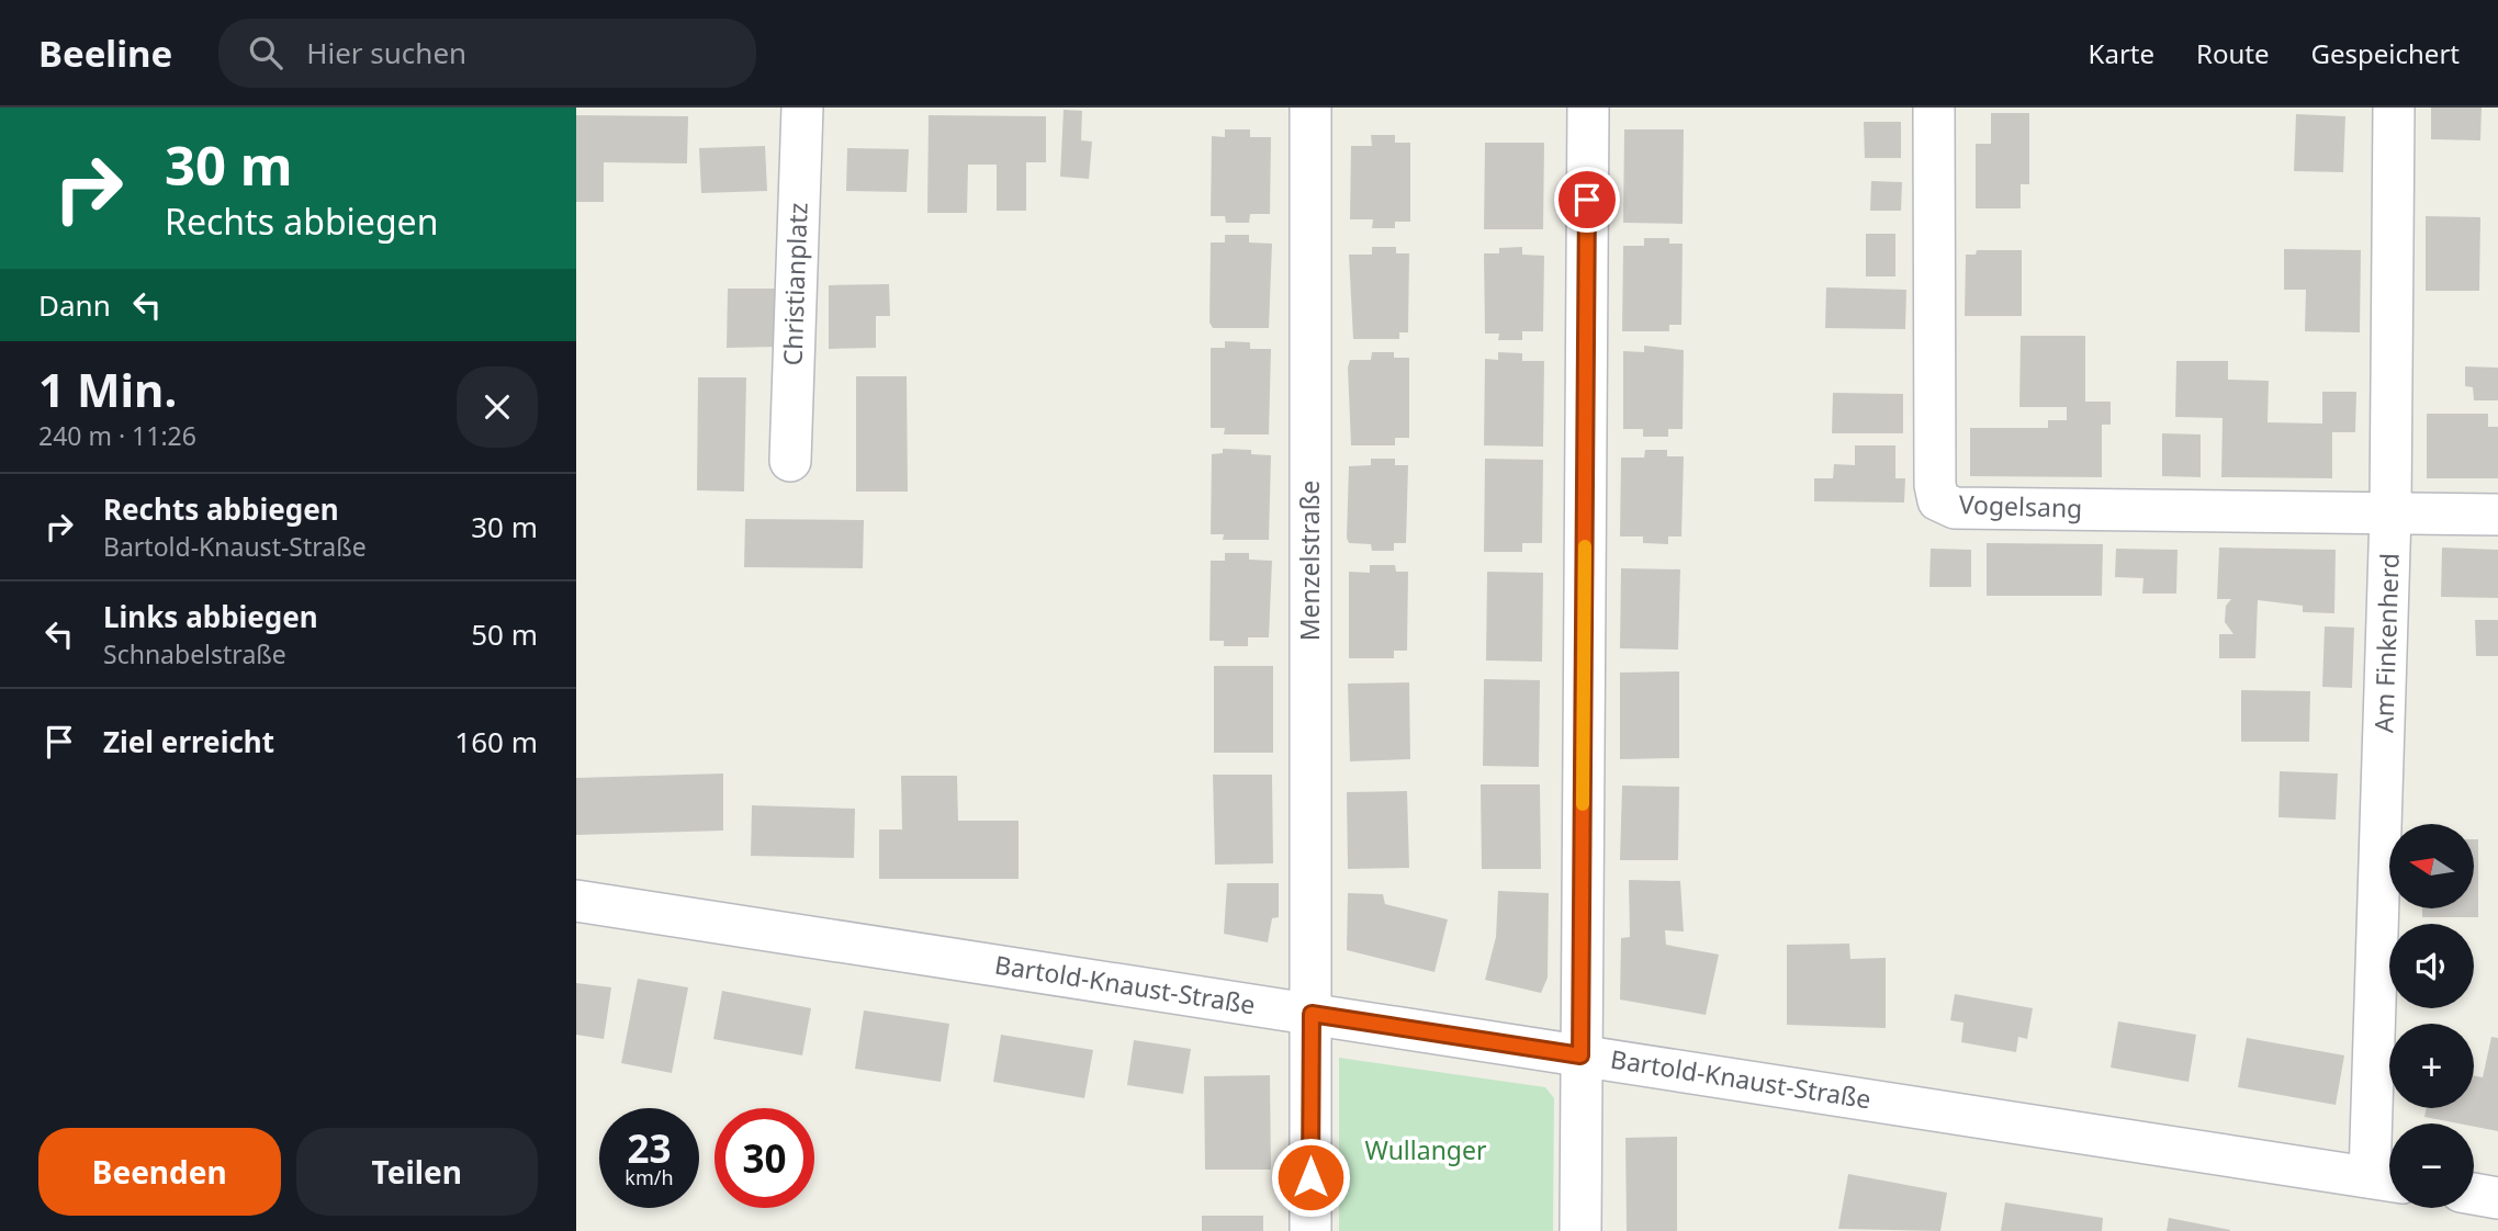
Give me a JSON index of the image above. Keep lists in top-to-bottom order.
{
  "streets": {
    "street": [
      "Christianplatz",
      "Vogelsang",
      "Menzelstraße",
      "Am Finkenherd",
      "Bartold-Knaust-Straße"
    ]
  },
  "crossings": [
    ["Vogelsang", "Am Finkenherd"],
    ["Menzelstraße", "Bartold-Knaust-Straße"],
    ["Am Finkenherd", "Bartold-Knaust-Straße"]
  ],
  "parks": ["Wullanger"],
  "north": "left",
  "page": {
    "header": "Beeline",
    "search": "Hier suchen",
    "nav": ["Karte", "Route", "Gespeichert"],
    "turn": ["30 m", "Rechts abbiegen"],
    "then": "Dann",
    "heading": ["1 Min.", "240 m · 11:26"],
    "list": [
      {
        "name": "Rechts abbiegen",
        "note": "Bartold-Knaust-Straße",
        "value": "30 m"
      },
      {
        "name": "Links abbiegen",
        "note": "Schnabelstraße",
        "value": "50 m"
      },
      {
        "name": "Ziel erreicht",
        "value": "160 m"
      }
    ],
    "map_buttons": ["+", "−"],
    "speed": "23 km/h",
    "limit": "30",
    "buttons": ["Beenden", "Teilen"]
  }
}
